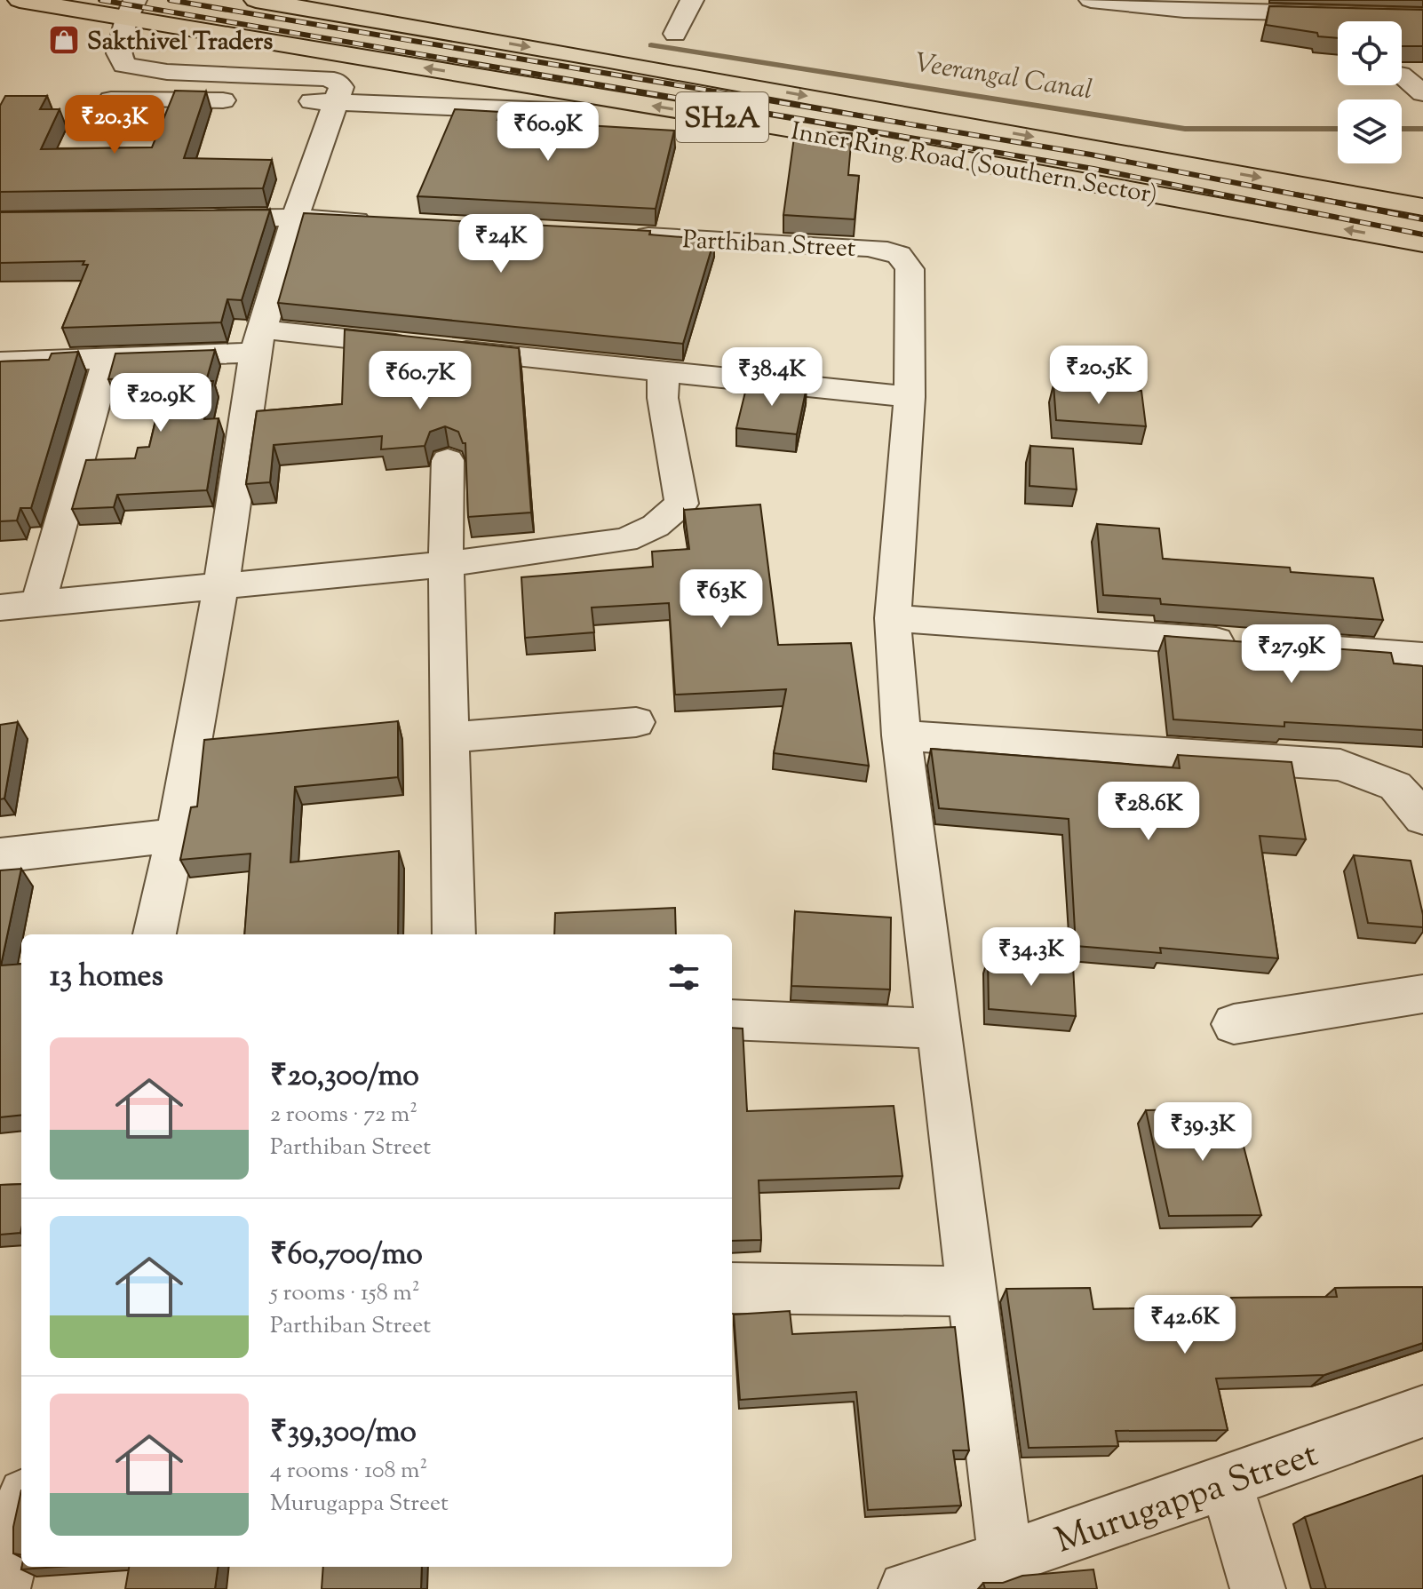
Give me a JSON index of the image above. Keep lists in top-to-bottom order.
{
  "streets": {
    "main road": ["SH2A", "Inner Ring Road (Southern Sector)"],
    "street": ["Parthiban Street", "Murugappa Street"]
  },
  "water": ["Veerangal Canal"],
  "places": {
    "shop": ["Sakthivel Traders"]
  },
  "page": {
    "price": [
      "₹20.3K",
      "₹60.9K",
      "₹24K",
      "₹20.5K",
      "₹38.4K",
      "₹60.7K",
      "₹20.9K",
      "₹63K",
      "₹27.9K",
      "₹28.6K",
      "₹34.3K",
      "₹39.3K",
      "₹42.6K"
    ],
    "heading": "13 homes",
    "list": [
      {
        "name": "₹20,300/mo",
        "note": "2 rooms · 72 m² · Parthiban Street"
      },
      {
        "name": "₹60,700/mo",
        "note": "5 rooms · 158 m² · Parthiban Street"
      },
      {
        "name": "₹39,300/mo",
        "note": "4 rooms · 108 m² · Murugappa Street"
      }
    ]
  }
}
